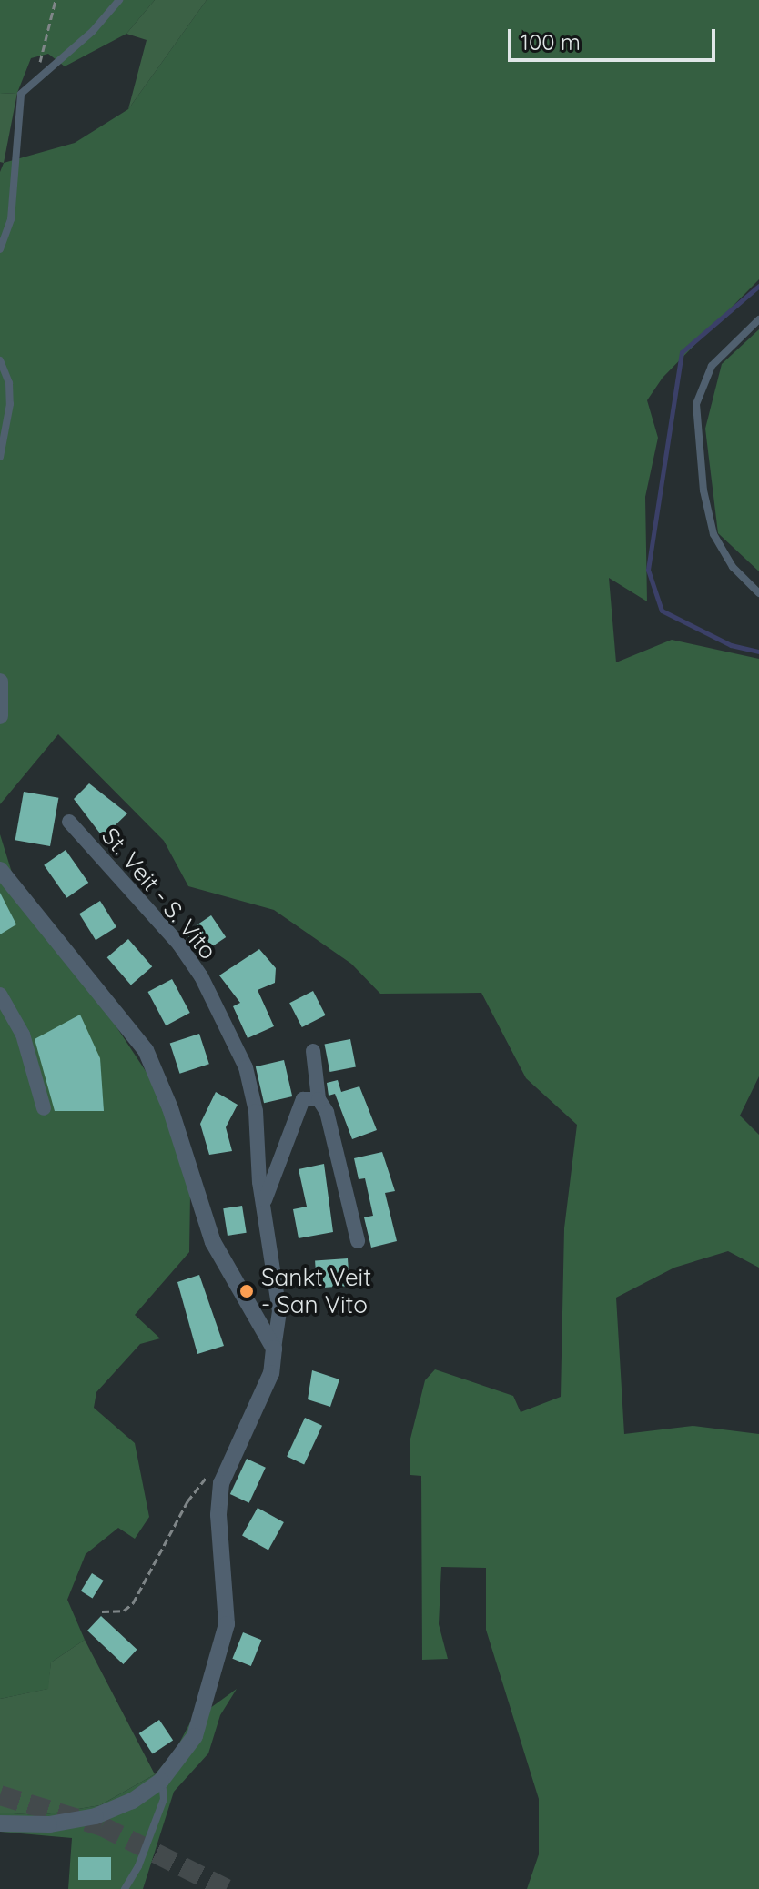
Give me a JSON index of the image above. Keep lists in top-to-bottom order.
{
  "streets": {
    "street": ["St. Veit - S. Vito"]
  },
  "places": ["Sankt Veit - San Vito"],
  "scale_bar": "100 m"
}
